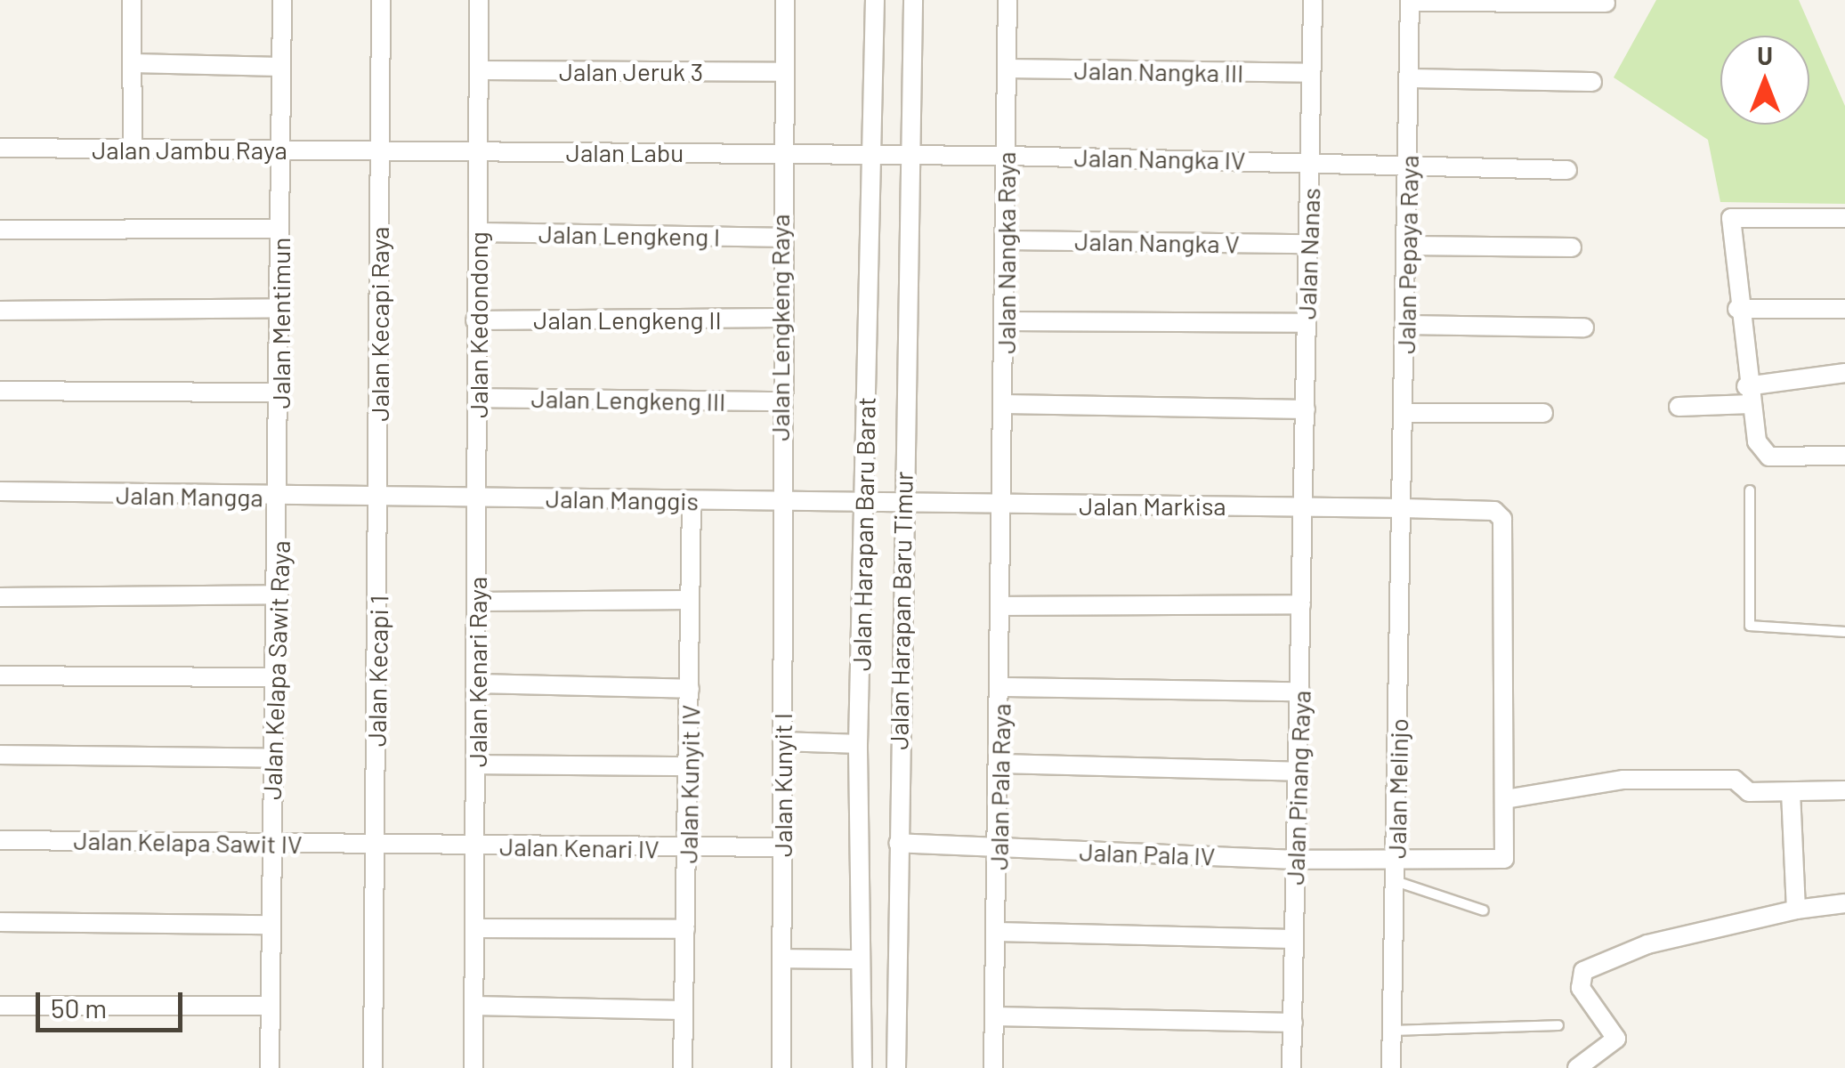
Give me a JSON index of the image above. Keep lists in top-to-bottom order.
{
  "streets": {
    "street": [
      "Jalan Jeruk 3",
      "Jalan Nangka III",
      "Jalan Jambu Raya",
      "Jalan Labu",
      "Jalan Nangka IV",
      "Jalan Lengkeng I",
      "Jalan Nangka V",
      "Jalan Nangka Raya",
      "Jalan Nanas",
      "Jalan Pepaya Raya",
      "Jalan Lengkeng II",
      "Jalan Mentimun",
      "Jalan Kecapi Raya",
      "Jalan Kedondong",
      "Jalan Lengkeng Raya",
      "Jalan Lengkeng III",
      "Jalan Mangga",
      "Jalan Manggis",
      "Jalan Markisa",
      "Jalan Harapan Baru Barat",
      "Jalan Harapan Baru Timur",
      "Jalan Kelapa Sawit Raya",
      "Jalan Kecapi 1",
      "Jalan Kenari Raya",
      "Jalan Kunyit IV",
      "Jalan Kunyit I",
      "Jalan Pala Raya",
      "Jalan Pinang Raya",
      "Jalan Melinjo",
      "Jalan Kelapa Sawit IV",
      "Jalan Kenari IV",
      "Jalan Pala IV"
    ]
  },
  "crossings": [
    ["Jalan Jeruk 3", "Jalan Kedondong"],
    ["Jalan Jeruk 3", "Jalan Lengkeng Raya"],
    ["Jalan Nangka III", "Jalan Nangka Raya"],
    ["Jalan Nangka III", "Jalan Nanas"],
    ["Jalan Jambu Raya", "Jalan Labu"],
    ["Jalan Jambu Raya", "Jalan Mentimun"],
    ["Jalan Jambu Raya", "Jalan Kecapi Raya"],
    ["Jalan Labu", "Jalan Nangka IV"],
    ["Jalan Labu", "Jalan Kecapi Raya"],
    ["Jalan Labu", "Jalan Kedondong"],
    ["Jalan Labu", "Jalan Lengkeng Raya"],
    ["Jalan Labu", "Jalan Harapan Baru Barat"],
    ["Jalan Labu", "Jalan Harapan Baru Timur"],
    ["Jalan Nangka IV", "Jalan Nangka Raya"],
    ["Jalan Nangka IV", "Jalan Nanas"],
    ["Jalan Nangka IV", "Jalan Pepaya Raya"],
    ["Jalan Nangka IV", "Jalan Harapan Baru Timur"],
    ["Jalan Lengkeng I", "Jalan Kedondong"],
    ["Jalan Lengkeng I", "Jalan Lengkeng Raya"],
    ["Jalan Nangka V", "Jalan Nangka Raya"],
    ["Jalan Nangka V", "Jalan Nanas"],
    ["Jalan Nangka Raya", "Jalan Markisa"],
    ["Jalan Nangka Raya", "Jalan Pala Raya"],
    ["Jalan Nanas", "Jalan Markisa"],
    ["Jalan Nanas", "Jalan Pinang Raya"],
    ["Jalan Pepaya Raya", "Jalan Markisa"],
    ["Jalan Pepaya Raya", "Jalan Melinjo"],
    ["Jalan Lengkeng II", "Jalan Kedondong"],
    ["Jalan Lengkeng II", "Jalan Lengkeng Raya"],
    ["Jalan Mentimun", "Jalan Mangga"],
    ["Jalan Mentimun", "Jalan Kelapa Sawit Raya"],
    ["Jalan Kecapi Raya", "Jalan Mangga"],
    ["Jalan Kecapi Raya", "Jalan Manggis"],
    ["Jalan Kecapi Raya", "Jalan Kecapi 1"],
    ["Jalan Kedondong", "Jalan Lengkeng III"],
    ["Jalan Kedondong", "Jalan Manggis"],
    ["Jalan Kedondong", "Jalan Kenari Raya"],
    ["Jalan Lengkeng Raya", "Jalan Lengkeng III"],
    ["Jalan Lengkeng Raya", "Jalan Manggis"],
    ["Jalan Lengkeng Raya", "Jalan Kunyit I"],
    ["Jalan Mangga", "Jalan Manggis"],
    ["Jalan Mangga", "Jalan Kelapa Sawit Raya"],
    ["Jalan Mangga", "Jalan Kecapi 1"],
    ["Jalan Manggis", "Jalan Markisa"],
    ["Jalan Manggis", "Jalan Harapan Baru Barat"],
    ["Jalan Manggis", "Jalan Harapan Baru Timur"],
    ["Jalan Manggis", "Jalan Kecapi 1"],
    ["Jalan Manggis", "Jalan Kenari Raya"],
    ["Jalan Manggis", "Jalan Kunyit IV"],
    ["Jalan Manggis", "Jalan Kunyit I"],
    ["Jalan Markisa", "Jalan Harapan Baru Timur"],
    ["Jalan Markisa", "Jalan Pala Raya"],
    ["Jalan Markisa", "Jalan Pinang Raya"],
    ["Jalan Markisa", "Jalan Melinjo"],
    ["Jalan Markisa", "Jalan Pala IV"],
    ["Jalan Harapan Baru Timur", "Jalan Pala IV"],
    ["Jalan Kelapa Sawit Raya", "Jalan Kelapa Sawit IV"],
    ["Jalan Kecapi 1", "Jalan Kelapa Sawit IV"],
    ["Jalan Kecapi 1", "Jalan Kenari IV"],
    ["Jalan Kenari Raya", "Jalan Kenari IV"],
    ["Jalan Kunyit IV", "Jalan Kenari IV"],
    ["Jalan Kunyit I", "Jalan Kenari IV"],
    ["Jalan Pala Raya", "Jalan Pala IV"],
    ["Jalan Pinang Raya", "Jalan Pala IV"],
    ["Jalan Melinjo", "Jalan Pala IV"],
    ["Jalan Kelapa Sawit IV", "Jalan Kenari IV"]
  ],
  "scale_bar": "50 m",
  "north": "top"
}
